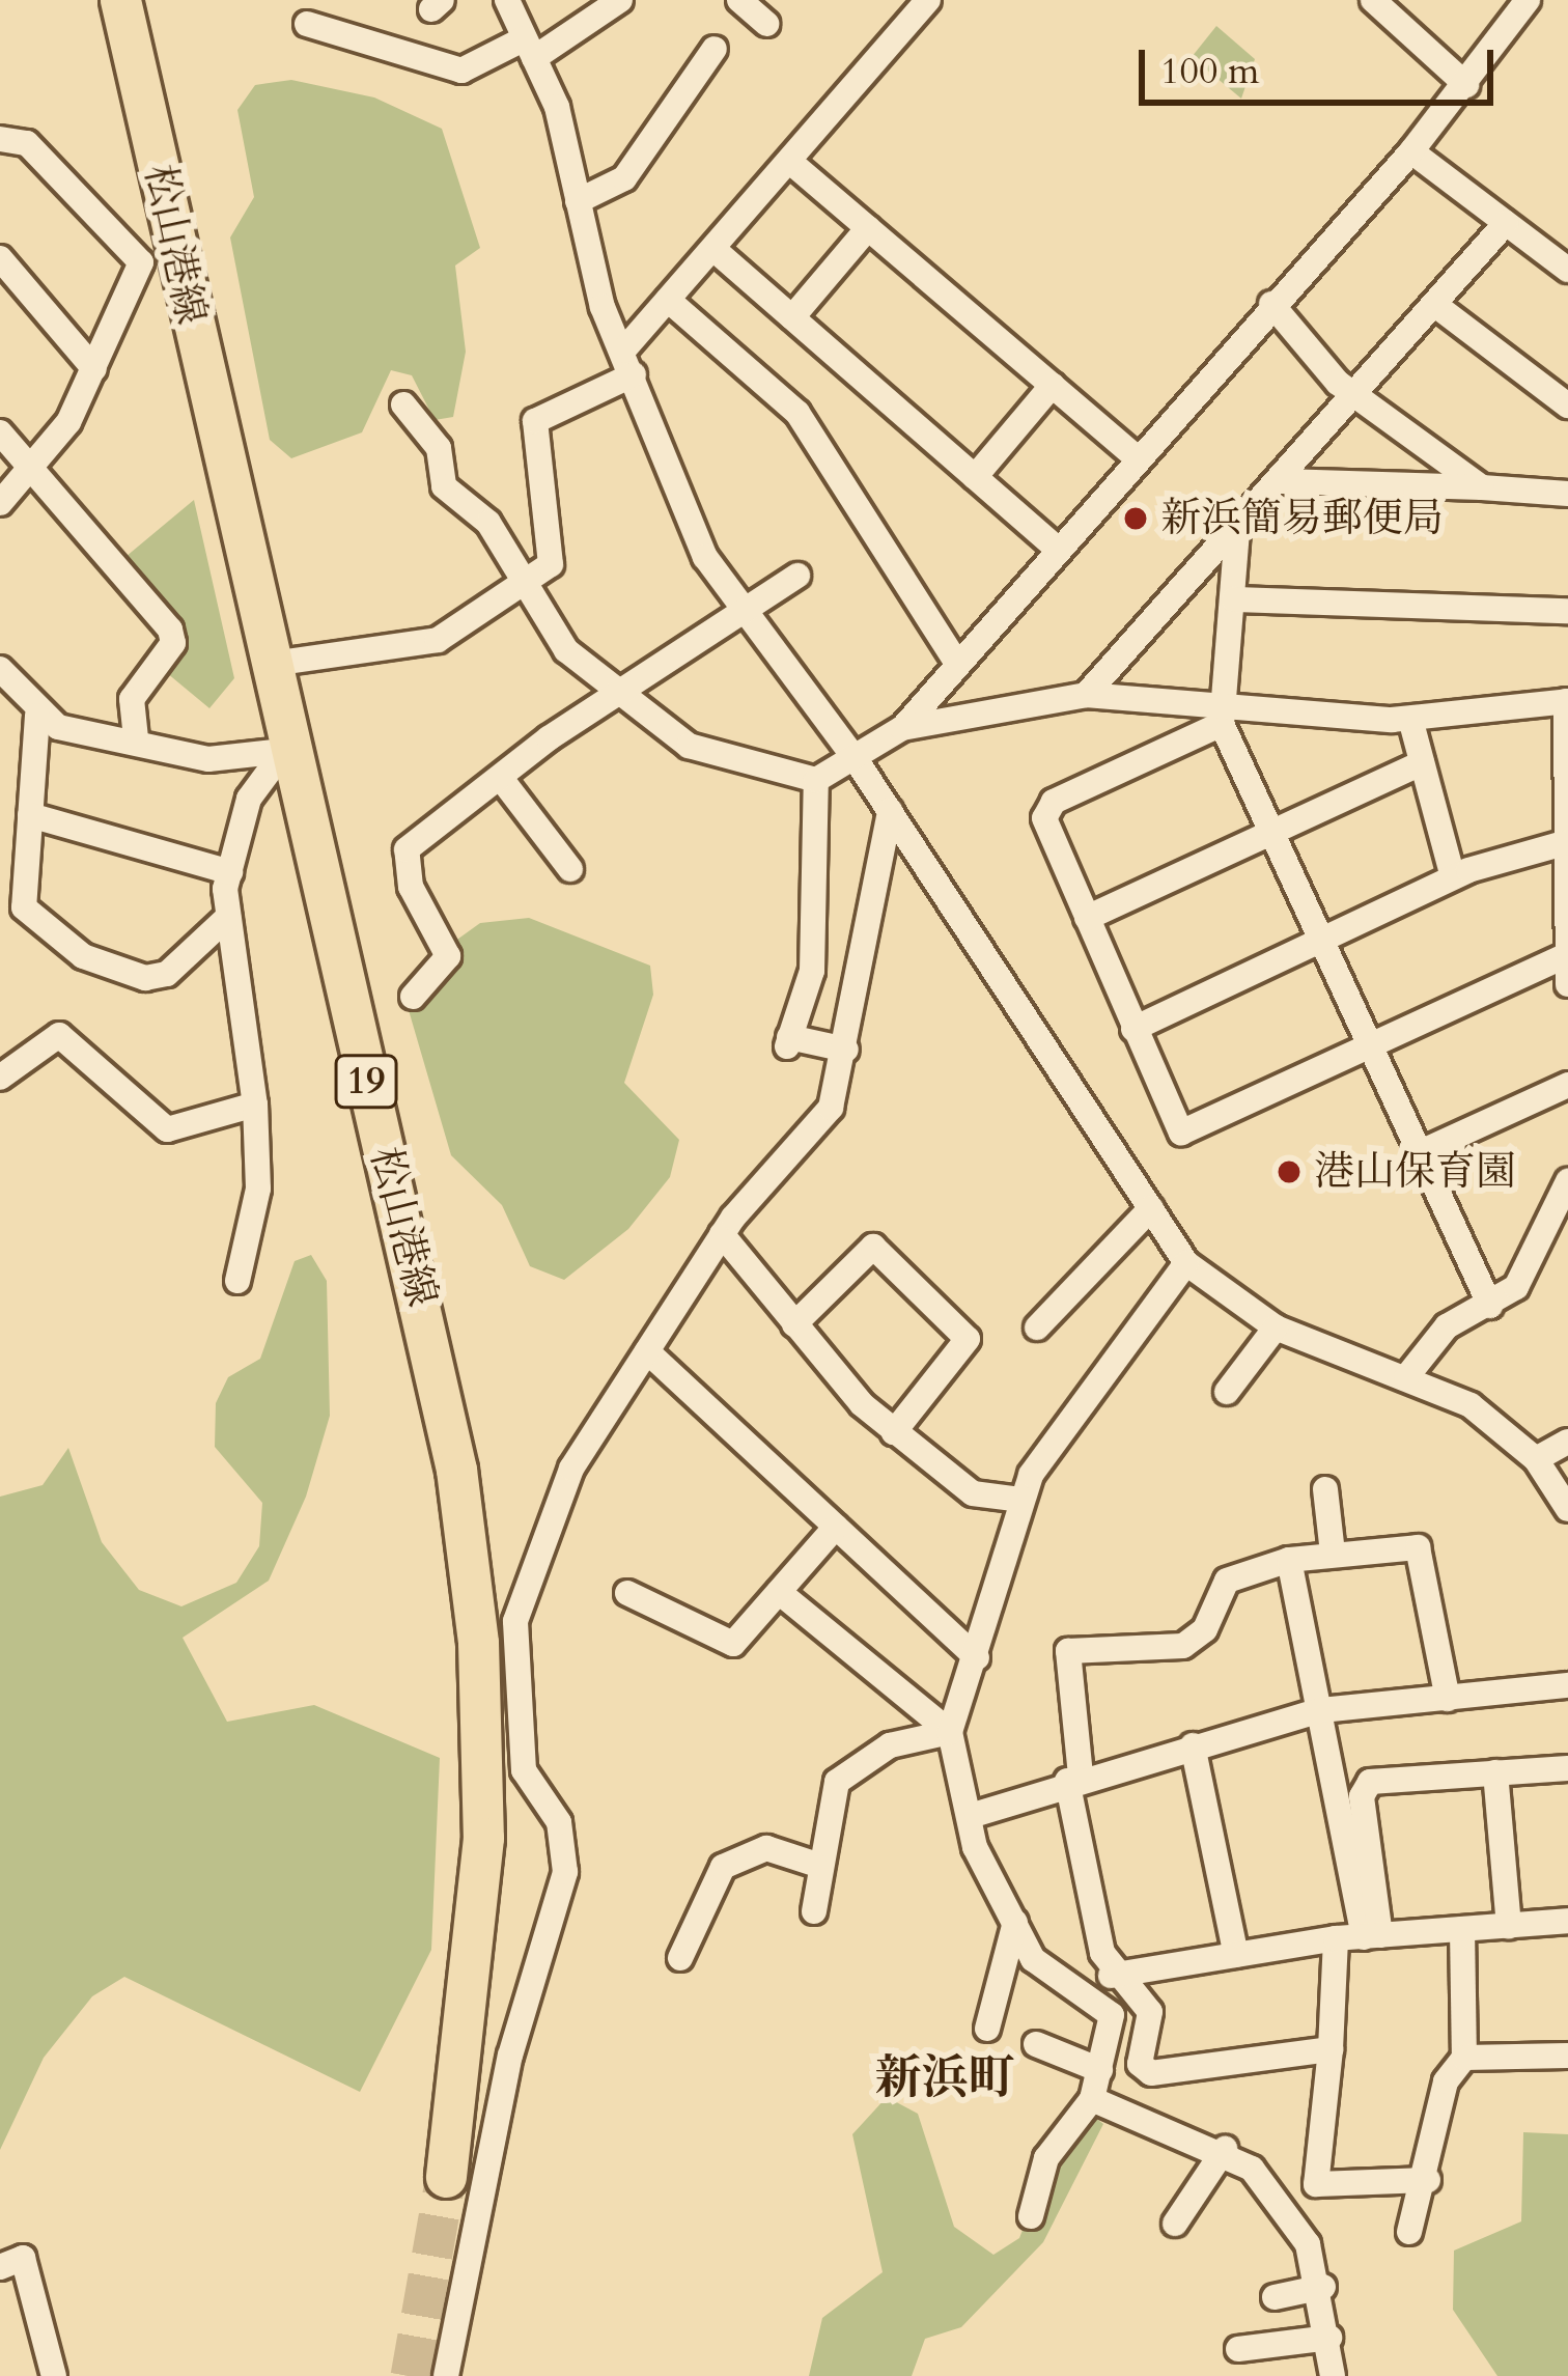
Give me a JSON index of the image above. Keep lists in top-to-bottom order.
{
  "streets": {
    "main road": ["松山港線", "19"]
  },
  "districts": ["新浜町"],
  "places": ["新浜簡易郵便局", "港山保育園"],
  "scale_bar": "100 m"
}
